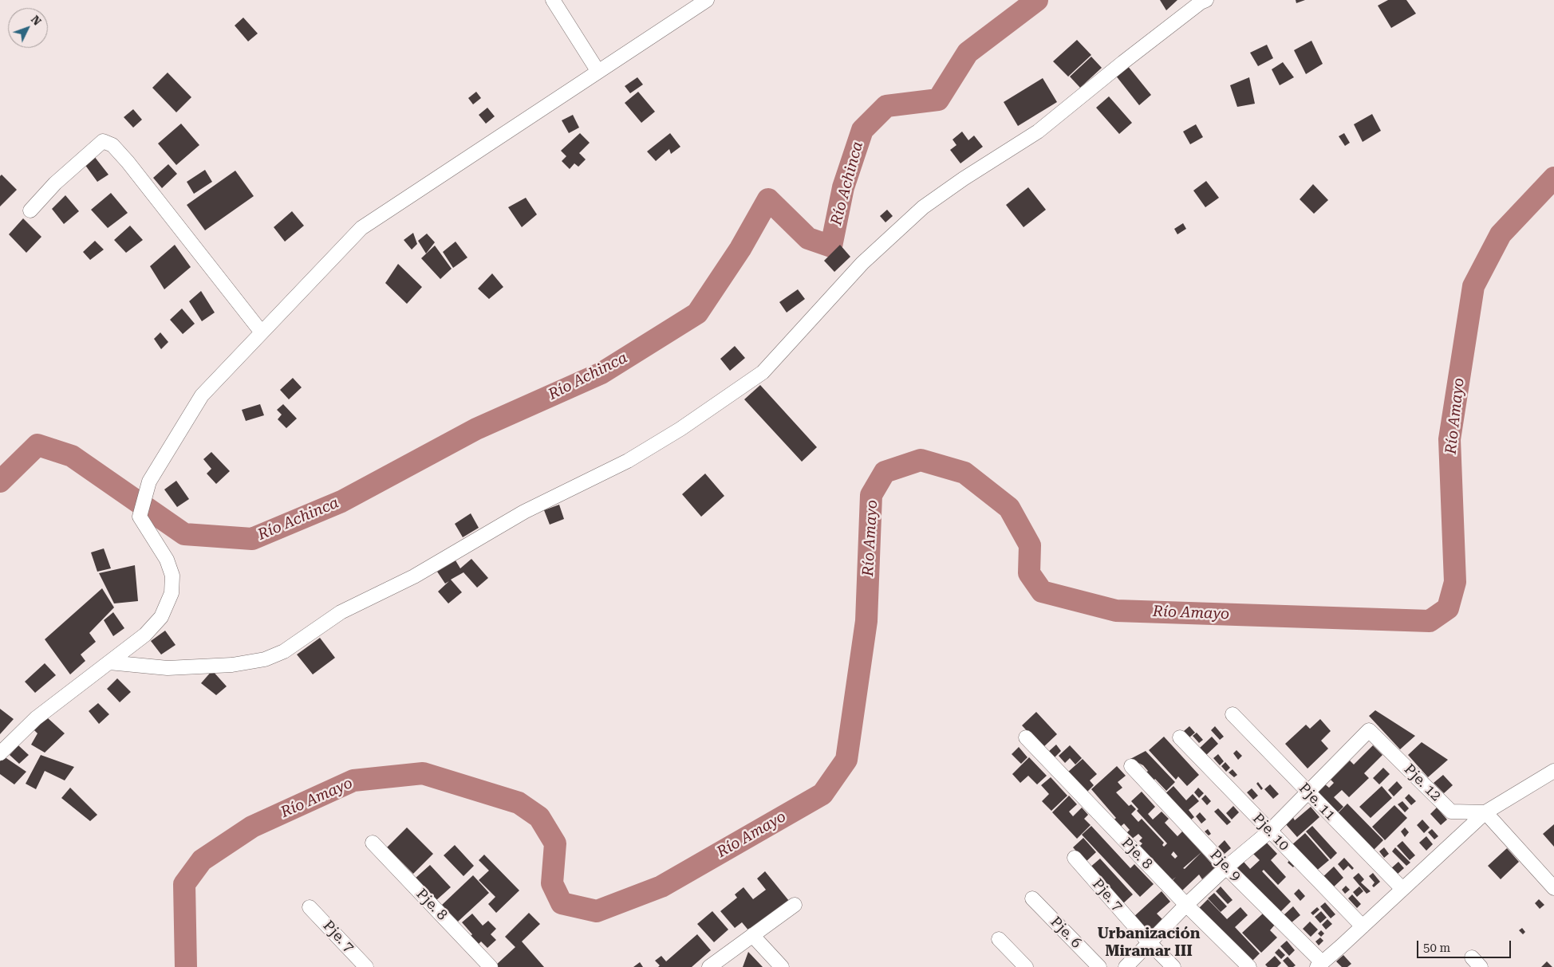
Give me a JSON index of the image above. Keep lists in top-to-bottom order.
{
  "streets": {
    "street": [
      "Pje. 12",
      "Pje. 11",
      "Pje. 10",
      "Pje. 8",
      "Pje. 9",
      "Pje. 7",
      "Pje. 6"
    ]
  },
  "crossings": [
    ["Pje. 12", "Pje. 11"]
  ],
  "districts": ["Urbanización Miramar III"],
  "water": ["Río Achinca", "Río Amayo"],
  "scale_bar": "50 m",
  "north": "top right"
}
